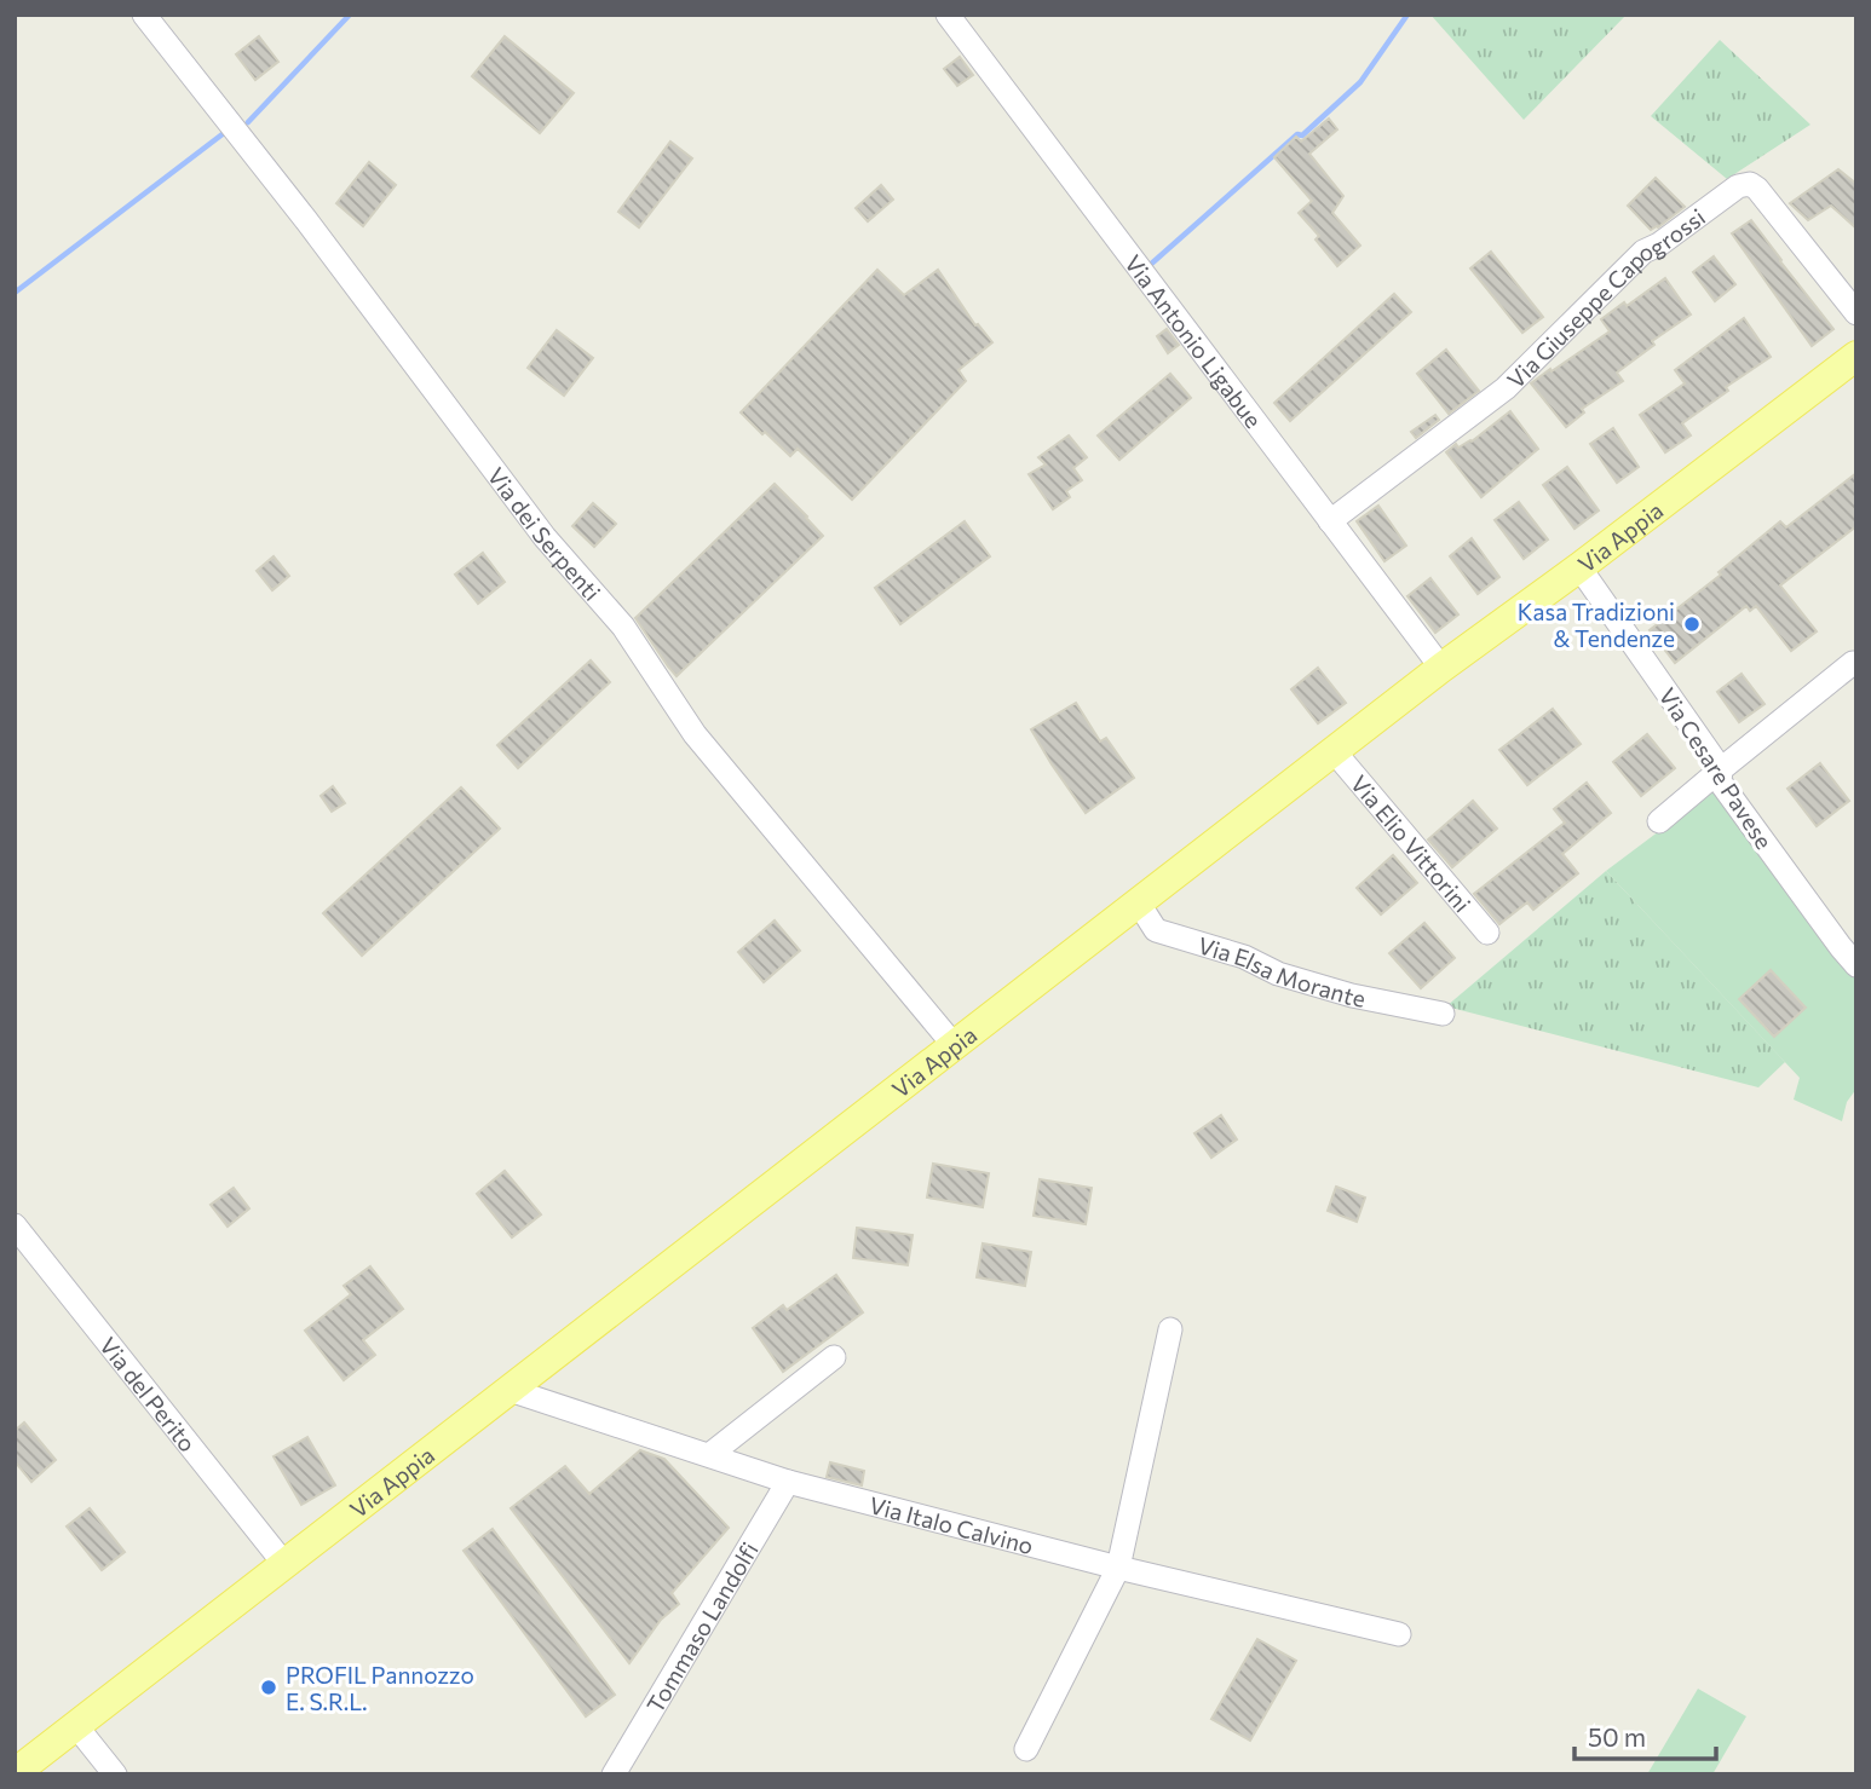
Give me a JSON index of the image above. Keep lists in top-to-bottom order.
{
  "streets": {
    "main road": ["Via Appia"],
    "street": [
      "Via Giuseppe Capogrossi",
      "Via Antonio Ligabue",
      "Via dei Serpenti",
      "Via Cesare Pavese",
      "Via Elio Vittorini",
      "Via Elsa Morante",
      "Via del Perito",
      "Via Italo Calvino",
      "Tommaso Landolfi"
    ]
  },
  "crossings": [
    ["Via Giuseppe Capogrossi", "Via Antonio Ligabue"],
    ["Via Antonio Ligabue", "Via Appia"],
    ["Via dei Serpenti", "Via Appia"],
    ["Via Appia", "Via Cesare Pavese"],
    ["Via Appia", "Via Elio Vittorini"],
    ["Via Appia", "Via Elsa Morante"],
    ["Via Appia", "Via del Perito"],
    ["Via Appia", "Via Italo Calvino"],
    ["Via Italo Calvino", "Tommaso Landolfi"]
  ],
  "places": ["Kasa Tradizioni & Tendenze", "PROFIL Pannozzo E. S.R.L."],
  "scale_bar": "50 m"
}
